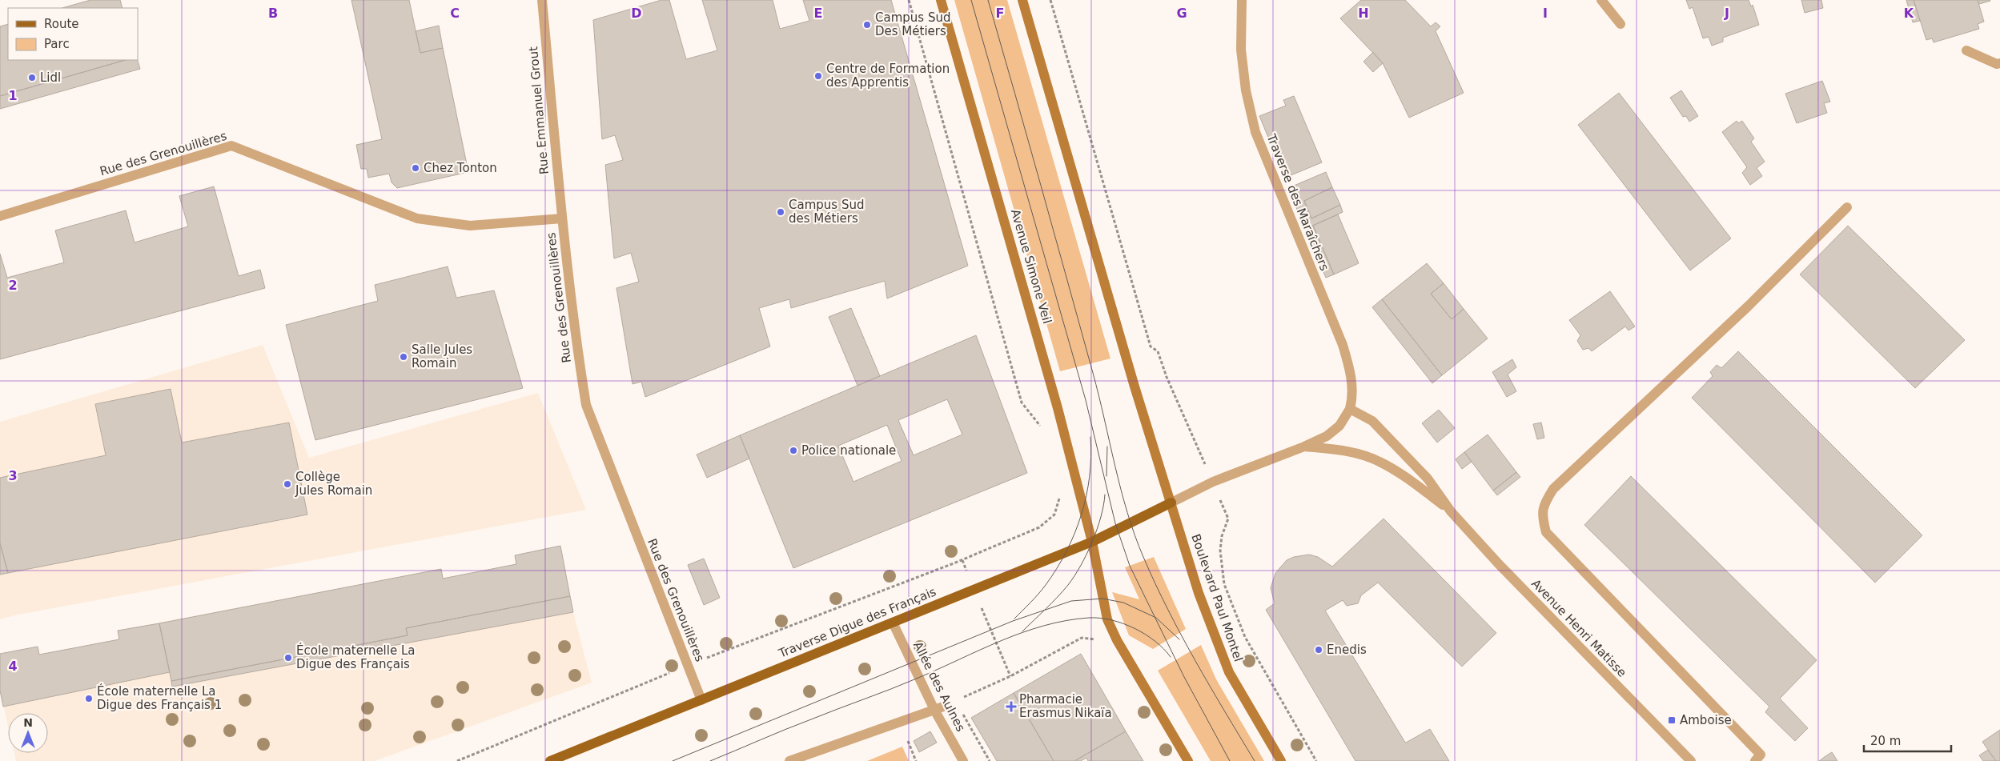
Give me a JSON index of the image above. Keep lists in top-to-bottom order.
{
  "streets": {
    "main road": ["Avenue Simone Veil", "Boulevard Paul Montel", "Traverse Digue des Français"],
    "street": [
      "Rue Emmanuel Grout",
      "Rue des Grenouillères",
      "Traverse des Maraîchers",
      "Avenue Henri Matisse",
      "Allée des Aulnes"
    ]
  },
  "crossings": [
    ["Rue Emmanuel Grout", "Rue des Grenouillères"],
    ["Rue des Grenouillères", "Traverse Digue des Français"],
    ["Traverse des Maraîchers", "Avenue Henri Matisse"],
    ["Avenue Simone Veil", "Traverse Digue des Français"],
    ["Boulevard Paul Montel", "Traverse Digue des Français"],
    ["Boulevard Paul Montel", "Avenue Henri Matisse"],
    ["Traverse Digue des Français", "Avenue Henri Matisse"],
    ["Traverse Digue des Français", "Allée des Aulnes"]
  ],
  "places": {
    "other": [
      "Campus Sud Des Métiers",
      "Centre de Formation des Apprentis",
      "Lidl",
      "Chez Tonton",
      "Campus Sud des Métiers",
      "Salle Jules Romain",
      "Police nationale",
      "Collège Jules Romain",
      "Enedis",
      "École maternelle La Digue des Français",
      "École maternelle La Digue des Français 1"
    ],
    "health": ["Pharmacie Erasmus Nikaïa"],
    "transit": ["Amboise"]
  },
  "legend": ["Route", "Parc"],
  "scale_bar": "20 m",
  "north": "top",
  "grid": {
    "columns": [
      "B",
      "C",
      "D",
      "E",
      "F",
      "G",
      "H",
      "I",
      "J",
      "K"
    ],
    "rows": [
      "1",
      "2",
      "3",
      "4"
    ]
  }
}
